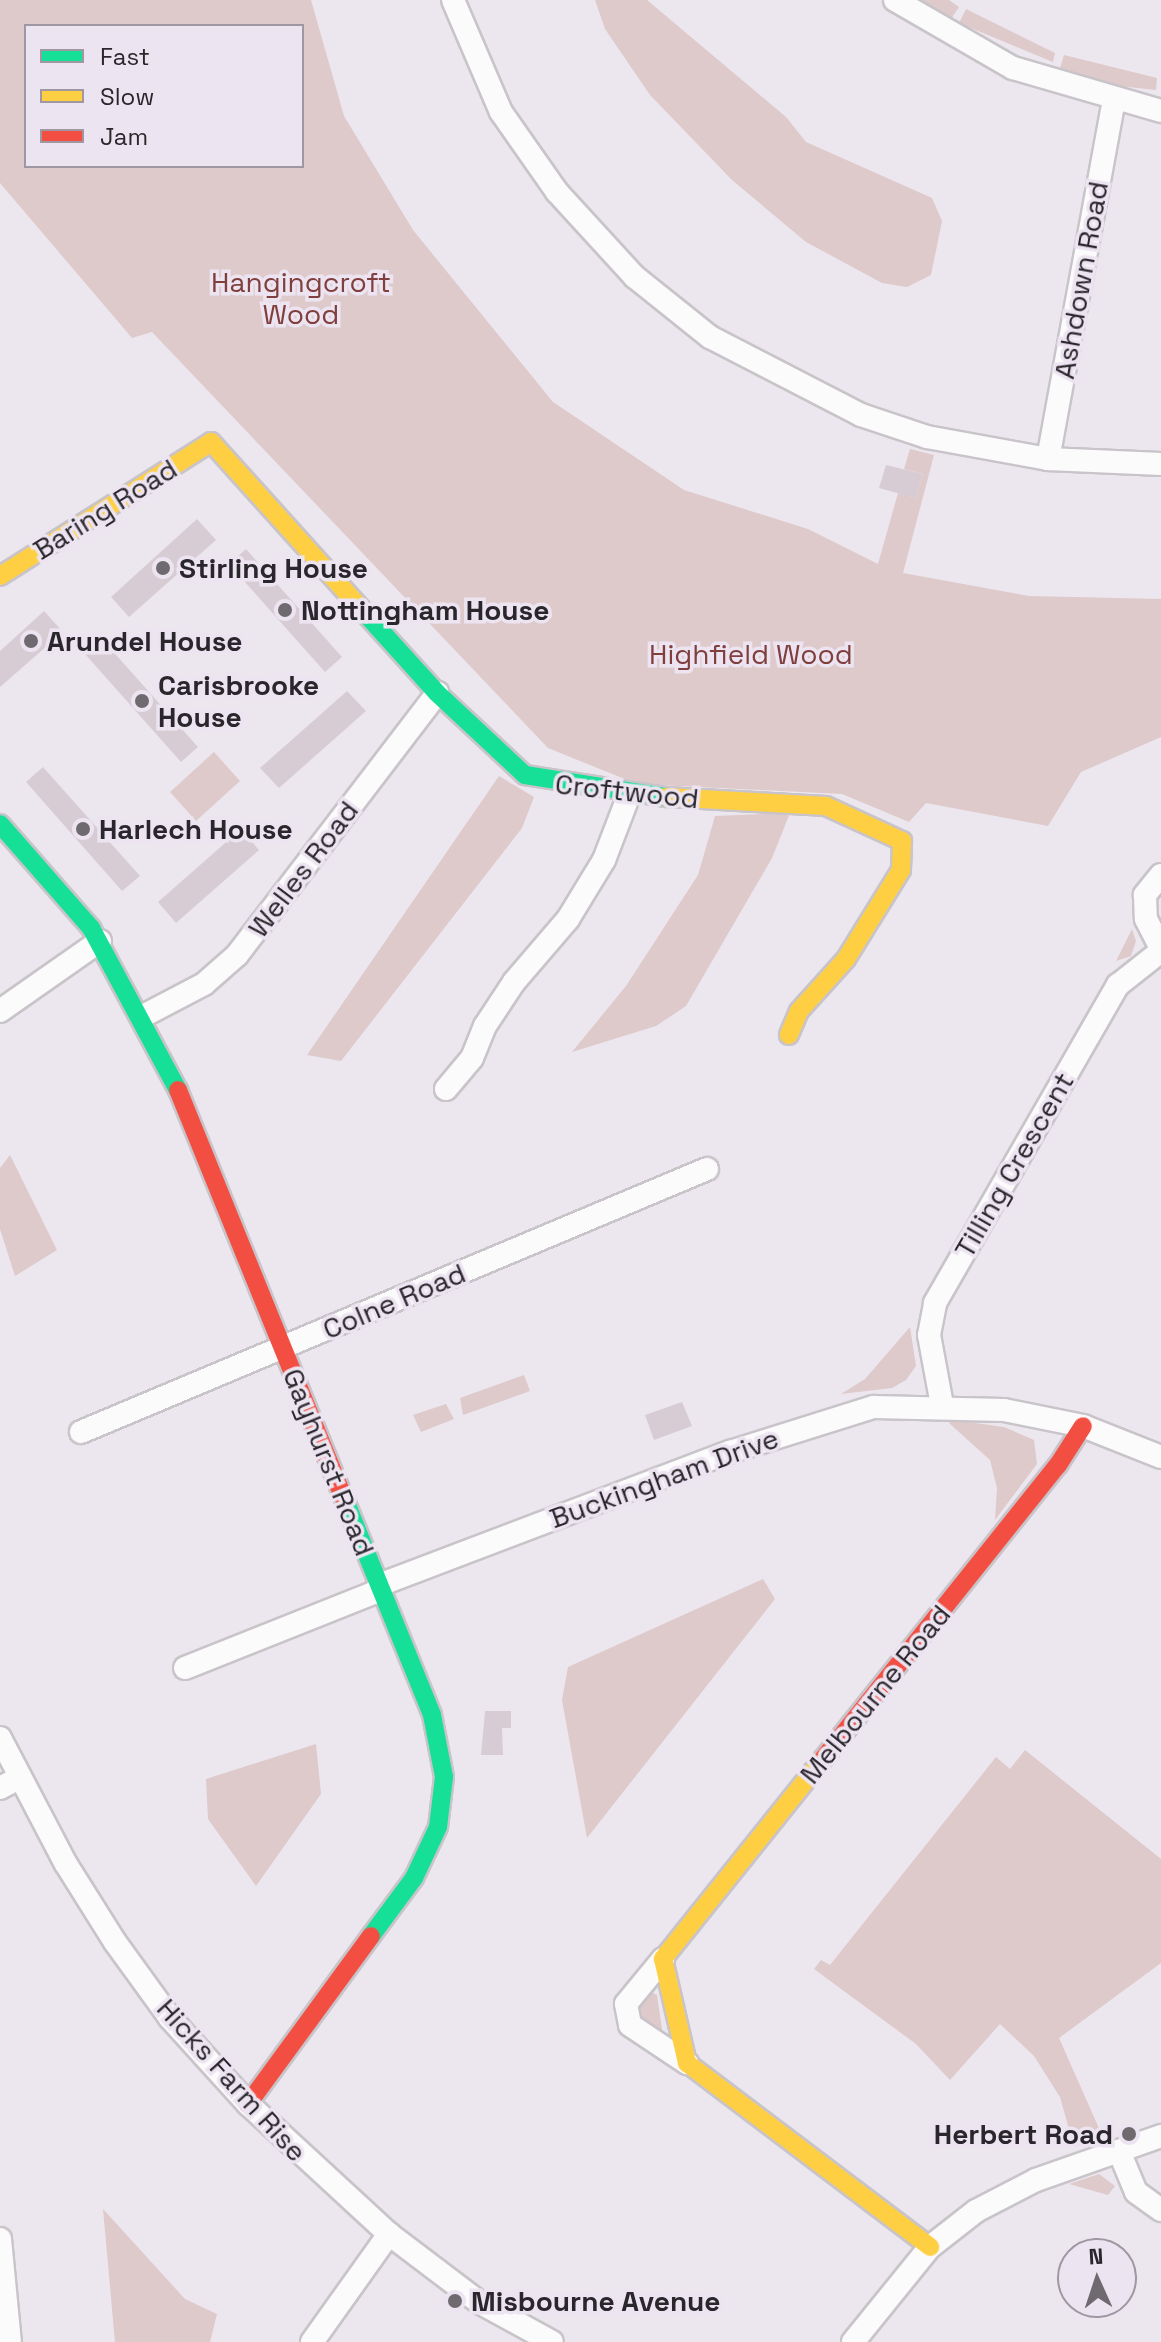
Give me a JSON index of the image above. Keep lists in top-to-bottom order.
{
  "streets": {
    "street": [
      "Ashdown Road",
      "Baring Road",
      "Croftwood",
      "Welles Road",
      "Tilling Crescent",
      "Colne Road",
      "Gayhurst Road",
      "Buckingham Drive",
      "Melbourne Road",
      "Hicks Farm Rise"
    ]
  },
  "crossings": [
    ["Baring Road", "Croftwood"],
    ["Croftwood", "Welles Road"],
    ["Welles Road", "Gayhurst Road"],
    ["Tilling Crescent", "Buckingham Drive"],
    ["Colne Road", "Gayhurst Road"],
    ["Gayhurst Road", "Buckingham Drive"],
    ["Gayhurst Road", "Hicks Farm Rise"],
    ["Buckingham Drive", "Melbourne Road"]
  ],
  "parks": ["Hangingcroft Wood", "Highfield Wood"],
  "places": [
    "Stirling House",
    "Nottingham House",
    "Arundel House",
    "Carisbrooke House",
    "Harlech House",
    "Herbert Road",
    "Misbourne Avenue"
  ],
  "legend": ["Fast", "Slow", "Jam"],
  "north": "top"
}
